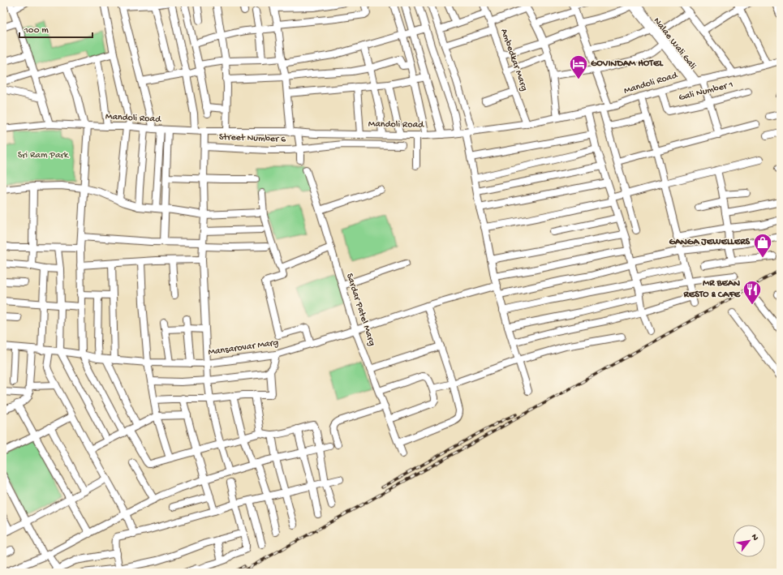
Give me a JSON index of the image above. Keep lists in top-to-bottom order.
{
  "streets": {
    "street": [
      "Nalae Wali Gali",
      "Ambedkar Marg",
      "Mandoli Road",
      "Gali Number 1",
      "Street Number 6",
      "Sardar Patel Marg",
      "Mansarovar Marg"
    ]
  },
  "crossings": [
    ["Nalae Wali Gali", "Mandoli Road"],
    ["Ambedkar Marg", "Mandoli Road"],
    ["Mandoli Road", "Gali Number 1"],
    ["Sardar Patel Marg", "Mansarovar Marg"]
  ],
  "parks": ["Sri Ram Park"],
  "places": {
    "hotel": ["GOVINDAM HOTEL"],
    "shop": ["GANGA JEWELLERS"],
    "restaurant": ["MR BEAN RESTO & CAFE"]
  },
  "scale_bar": "100 m",
  "north": "top right"
}
